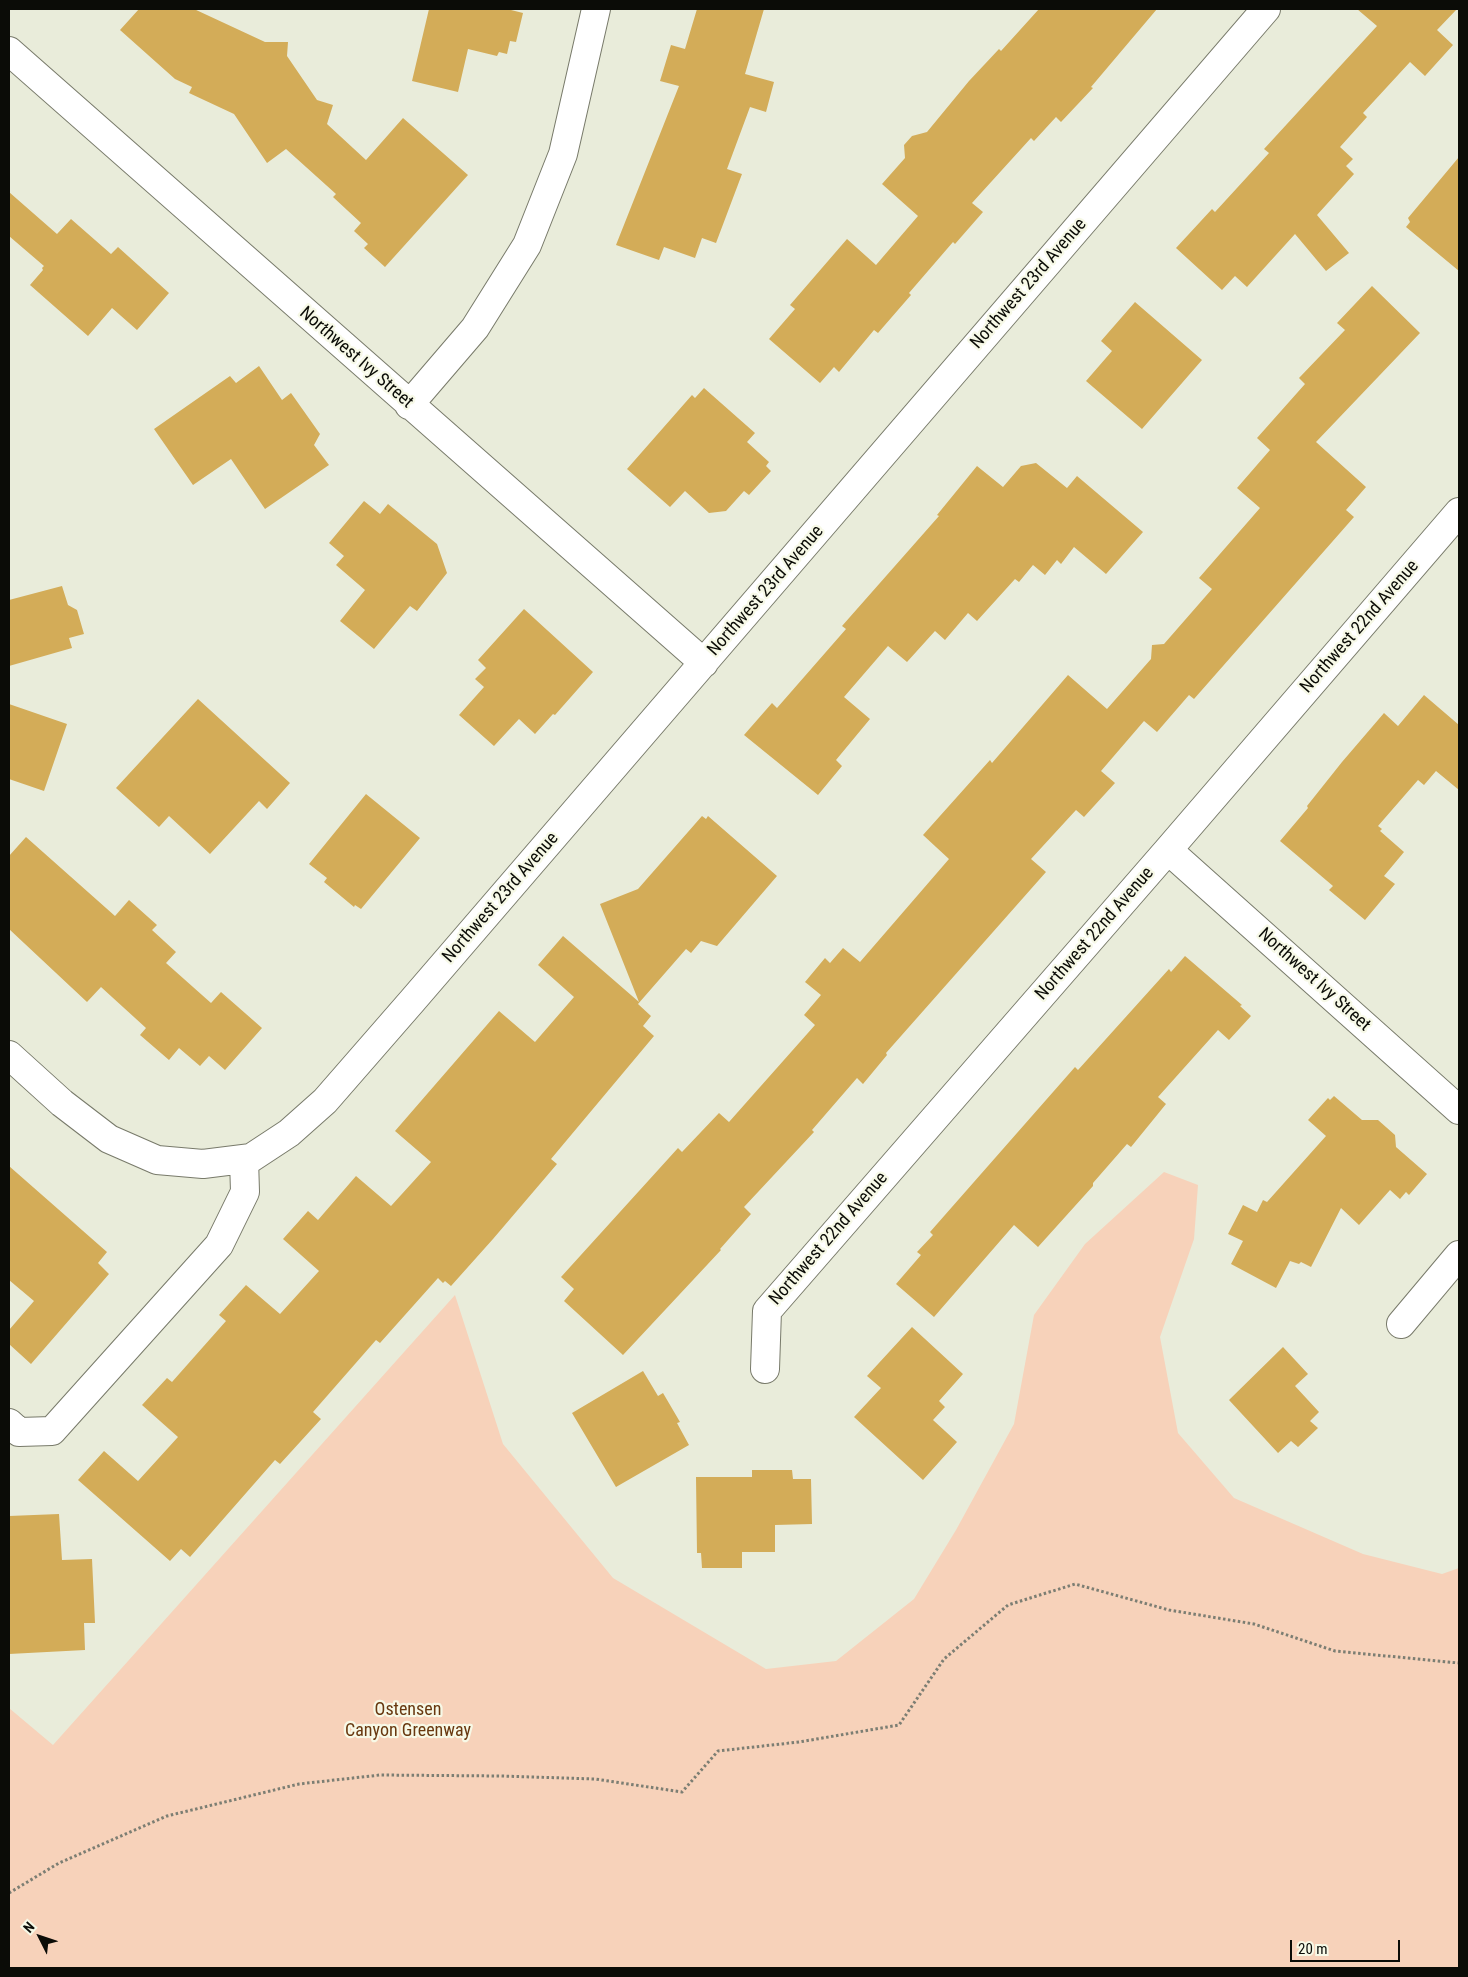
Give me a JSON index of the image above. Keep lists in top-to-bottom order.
{
  "streets": {
    "street": ["Northwest 23rd Avenue", "Northwest Ivy Street", "Northwest 22nd Avenue"]
  },
  "crossings": [
    ["Northwest 23rd Avenue", "Northwest Ivy Street"],
    ["Northwest Ivy Street", "Northwest 22nd Avenue"]
  ],
  "parks": ["Ostensen Canyon Greenway"],
  "scale_bar": "20 m",
  "north": "top left"
}
